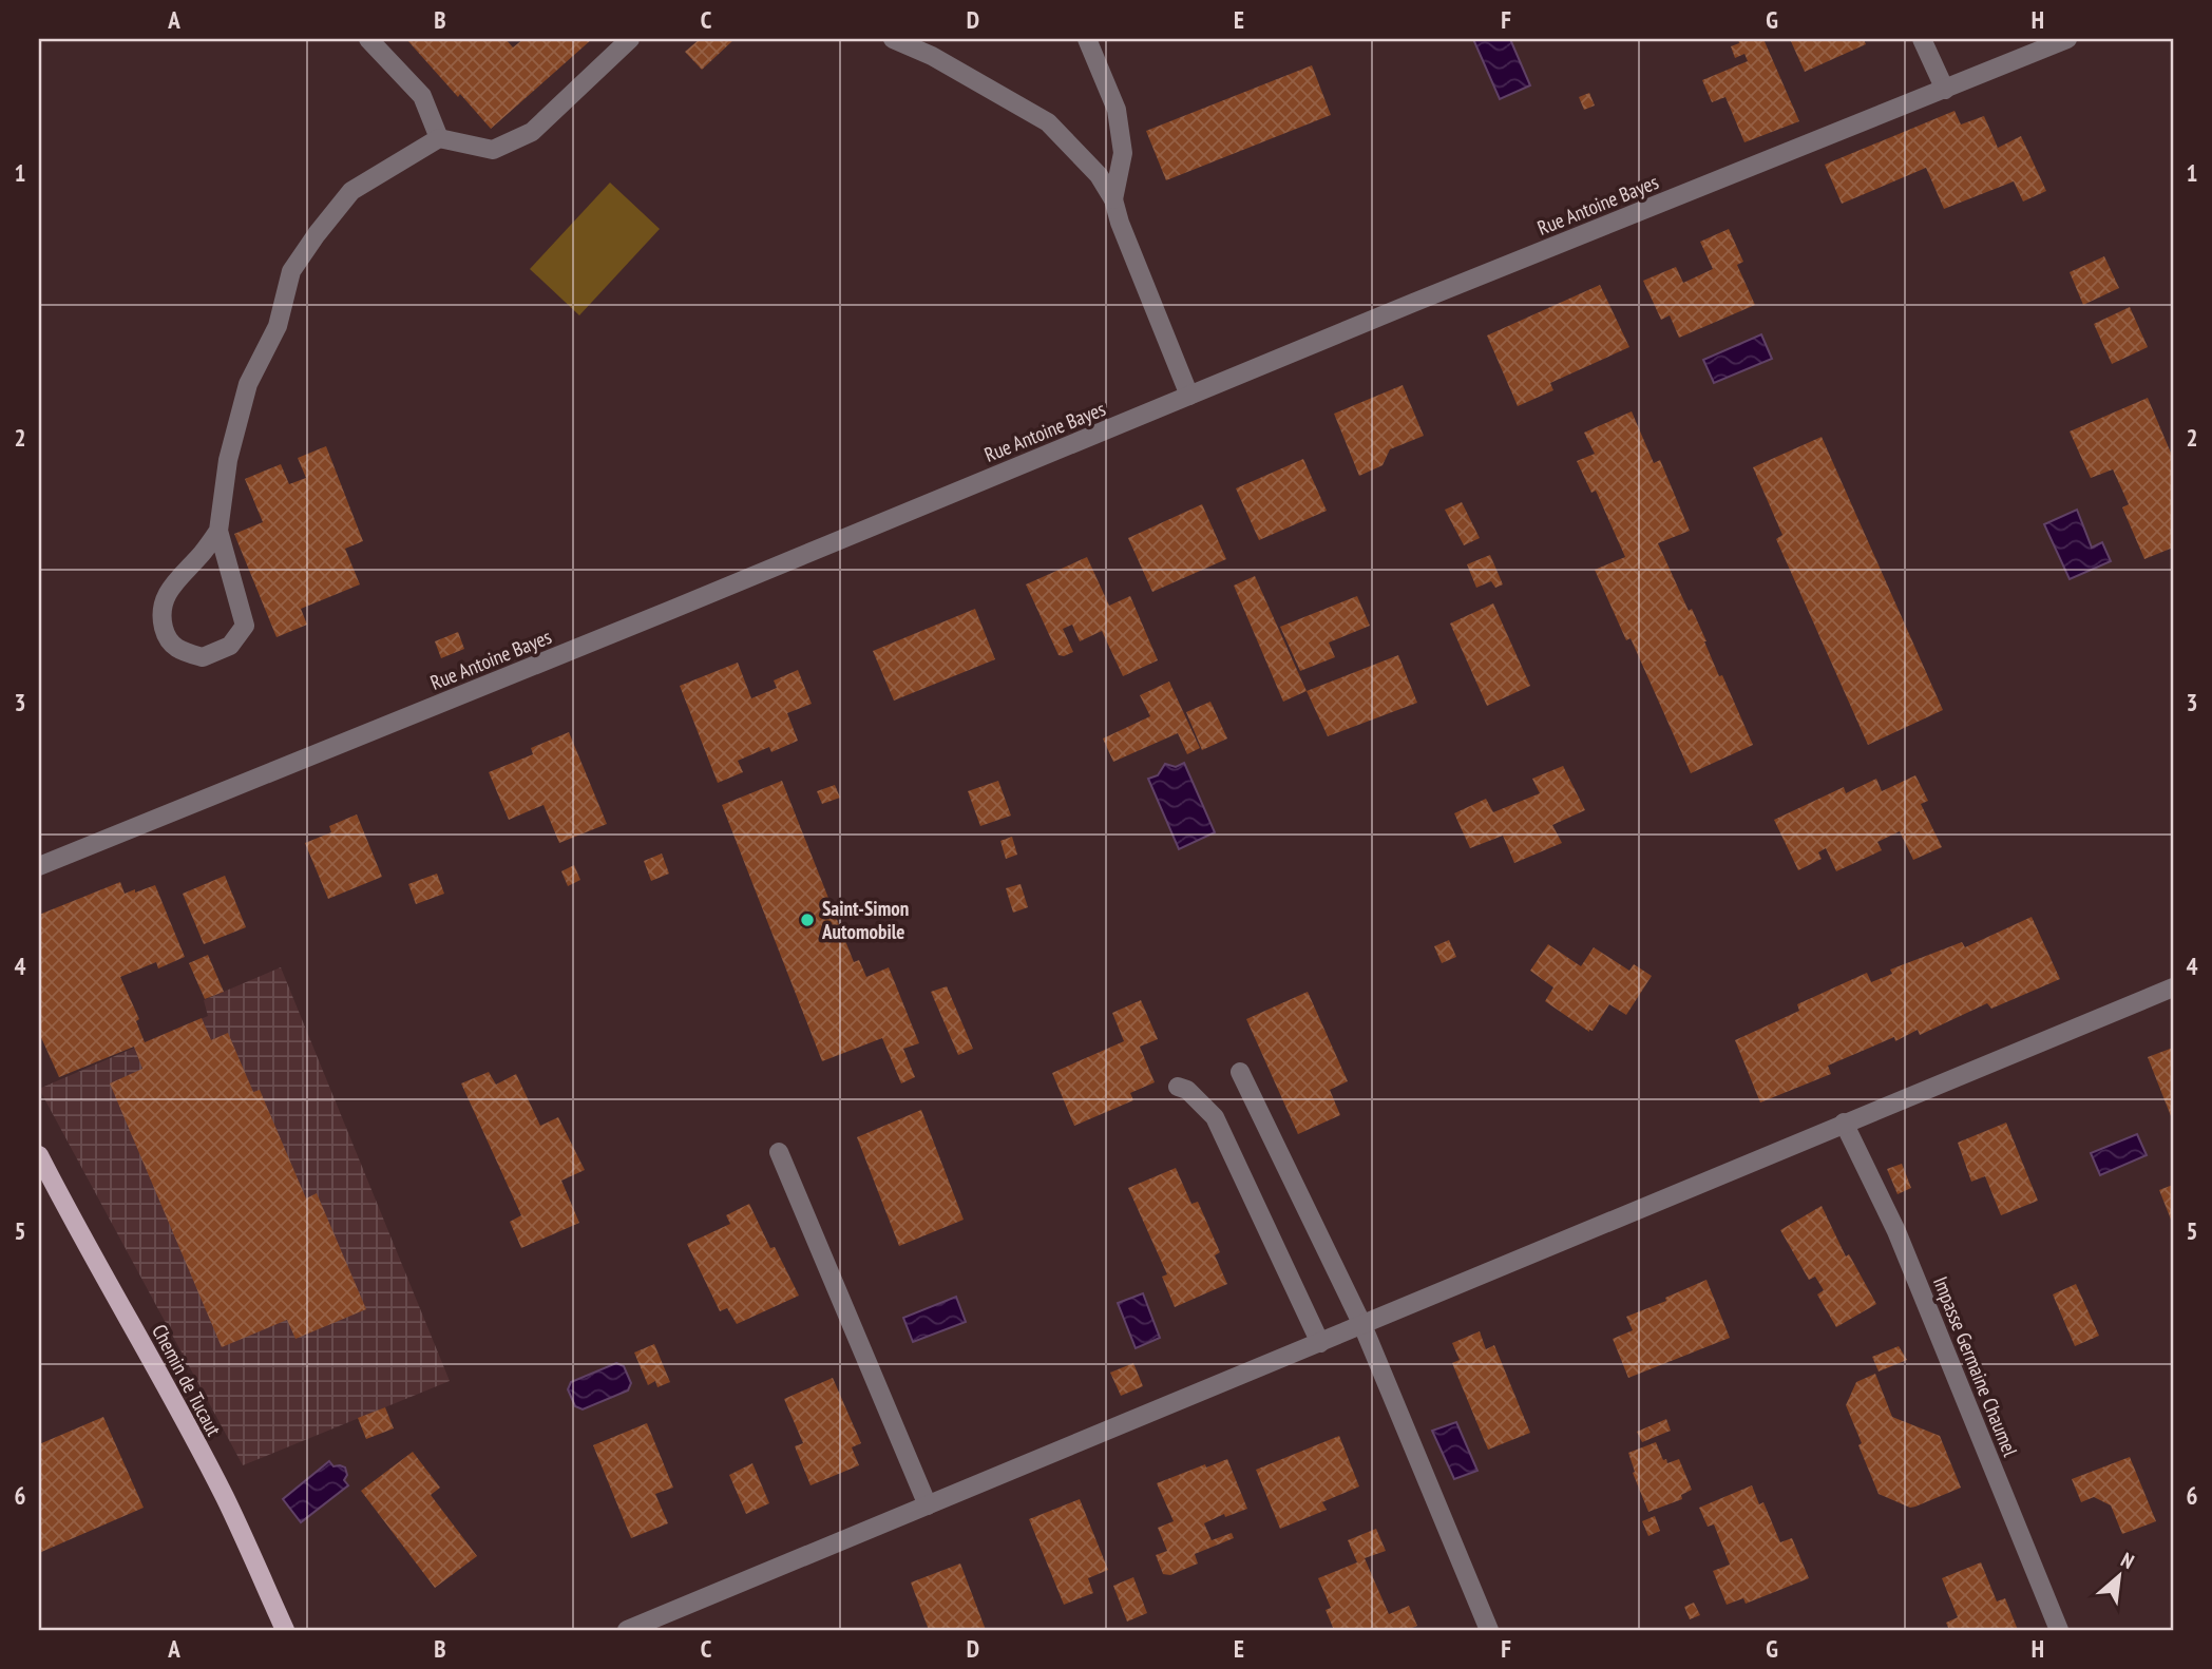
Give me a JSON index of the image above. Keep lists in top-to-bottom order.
{
  "streets": {
    "main road": ["Chemin de Tucaut"],
    "street": ["Rue Antoine Bayes", "Impasse Germaine Chaumel"]
  },
  "places": ["Saint-Simon Automobile"],
  "north": "top right",
  "grid": {
    "columns": [
      "A",
      "B",
      "C",
      "D",
      "E",
      "F",
      "G",
      "H"
    ],
    "rows": [
      "1",
      "2",
      "3",
      "4",
      "5",
      "6"
    ]
  }
}
